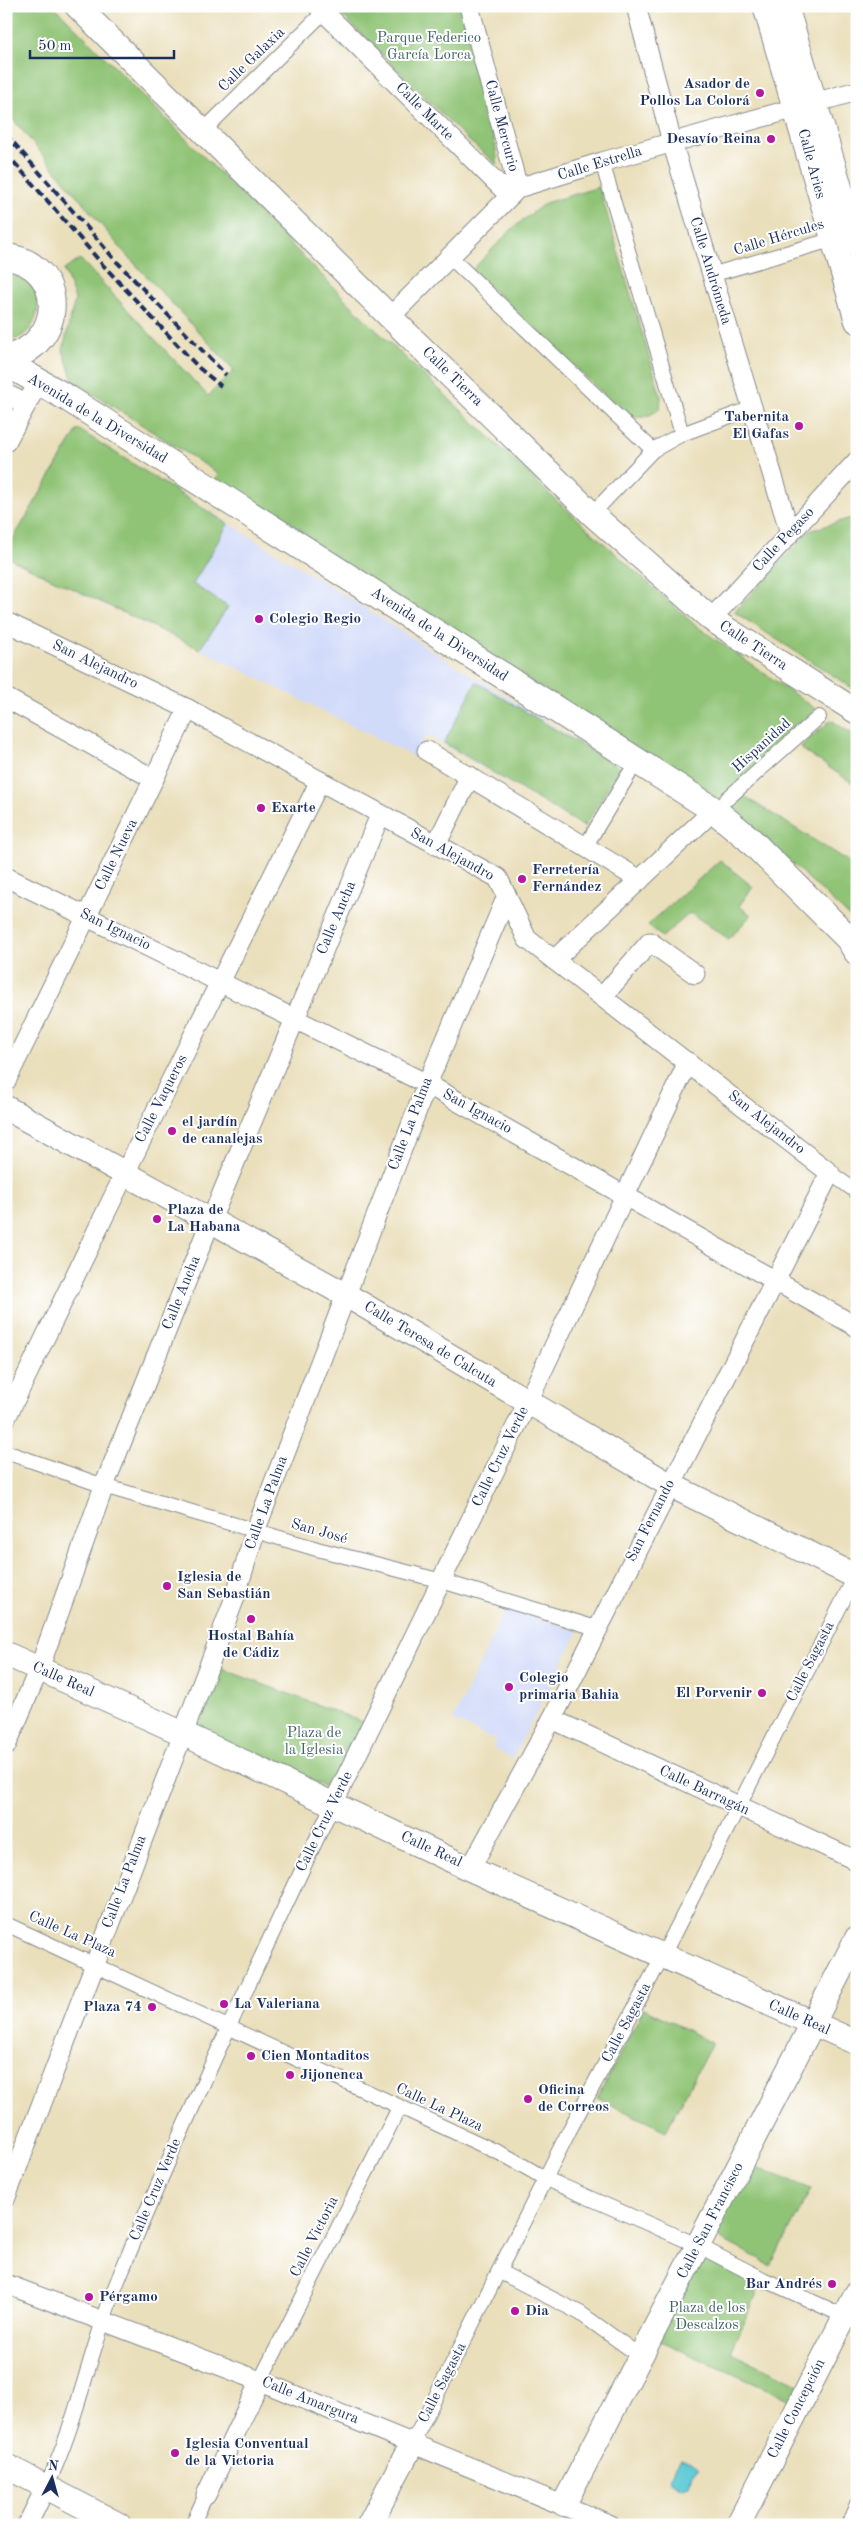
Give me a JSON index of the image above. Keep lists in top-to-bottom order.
{
  "streets": {
    "main road": ["Avenida de la Diversidad"],
    "street": [
      "Calle Galaxia",
      "Calle Marte",
      "Calle Mercurio",
      "Calle Estrella",
      "Calle Aries",
      "Calle Hércules",
      "Calle Andrómeda",
      "Calle Tierra",
      "Calle Pegaso",
      "San Alejandro",
      "Hispanidad",
      "Calle Nueva",
      "Calle Ancha",
      "San Ignacio",
      "Calle Vaqueros",
      "Calle La Palma",
      "Calle Teresa de Calcuta",
      "Calle Cruz Verde",
      "San Fernando",
      "San José",
      "Calle Sagasta",
      "Calle Real",
      "Calle Barragán",
      "Calle La Plaza",
      "Calle San Francisco",
      "Calle Victoria",
      "Calle Amargura",
      "Calle Concepción"
    ]
  },
  "crossings": [
    ["Calle Galaxia", "Calle Marte"],
    ["Calle Galaxia", "Calle Tierra"],
    ["Calle Marte", "Calle Mercurio"],
    ["Calle Marte", "Calle Estrella"],
    ["Calle Mercurio", "Calle Estrella"],
    ["Calle Estrella", "Calle Aries"],
    ["Calle Estrella", "Calle Andrómeda"],
    ["Calle Estrella", "Calle Tierra"],
    ["Calle Aries", "Calle Hércules"],
    ["Calle Hércules", "Calle Andrómeda"],
    ["Calle Andrómeda", "Calle Pegaso"],
    ["Calle Tierra", "Calle Pegaso"],
    ["Avenida de la Diversidad", "Hispanidad"],
    ["San Alejandro", "Calle Nueva"],
    ["San Alejandro", "Calle Ancha"],
    ["San Alejandro", "Calle Vaqueros"],
    ["San Alejandro", "Calle La Palma"],
    ["San Alejandro", "Calle Cruz Verde"],
    ["San Alejandro", "San Fernando"],
    ["Calle Nueva", "San Ignacio"],
    ["Calle Ancha", "San Ignacio"],
    ["Calle Ancha", "Calle Teresa de Calcuta"],
    ["Calle Ancha", "San José"],
    ["Calle Ancha", "Calle Real"],
    ["San Ignacio", "Calle Vaqueros"],
    ["San Ignacio", "Calle La Palma"],
    ["San Ignacio", "Calle Cruz Verde"],
    ["San Ignacio", "San Fernando"],
    ["Calle Vaqueros", "Calle Teresa de Calcuta"],
    ["Calle La Palma", "Calle Teresa de Calcuta"],
    ["Calle La Palma", "San José"],
    ["Calle La Palma", "Calle Real"],
    ["Calle La Palma", "Calle La Plaza"],
    ["Calle Teresa de Calcuta", "Calle Cruz Verde"],
    ["Calle Teresa de Calcuta", "San Fernando"],
    ["Calle Teresa de Calcuta", "Calle Sagasta"],
    ["Calle Cruz Verde", "San José"],
    ["Calle Cruz Verde", "Calle Real"],
    ["Calle Cruz Verde", "Calle La Plaza"],
    ["Calle Cruz Verde", "Calle Amargura"],
    ["San Fernando", "San José"],
    ["San Fernando", "Calle Real"],
    ["San Fernando", "Calle Barragán"],
    ["Calle Sagasta", "Calle Real"],
    ["Calle Sagasta", "Calle Barragán"],
    ["Calle Sagasta", "Calle La Plaza"],
    ["Calle Sagasta", "Calle Amargura"],
    ["Calle Real", "Calle San Francisco"],
    ["Calle La Plaza", "Calle San Francisco"],
    ["Calle La Plaza", "Calle Victoria"],
    ["Calle La Plaza", "Calle Concepción"],
    ["Calle San Francisco", "Calle Amargura"],
    ["Calle Victoria", "Calle Amargura"]
  ],
  "parks": ["Parque Federico García Lorca", "Plaza de la Iglesia", "Plaza de los Descalzos"],
  "places": [
    "Asador de Pollos La Colorá",
    "Desavío Reina",
    "Tabernita El Gafas",
    "Colegio Regio",
    "Exarte",
    "Ferretería Fernández",
    "el jardín de canalejas",
    "Plaza de La Habana",
    "Iglesia de San Sebastián",
    "Hostal Bahía de Cádiz",
    "Colegio primaria Bahia",
    "El Porvenir",
    "La Valeriana",
    "Plaza 74",
    "Cien Montaditos",
    "Jijonenca",
    "Oficina de Correos",
    "Bar Andrés",
    "Pérgamo",
    "Dia",
    "Iglesia Conventual de la Victoria"
  ],
  "scale_bar": "50 m",
  "north": "top"
}
